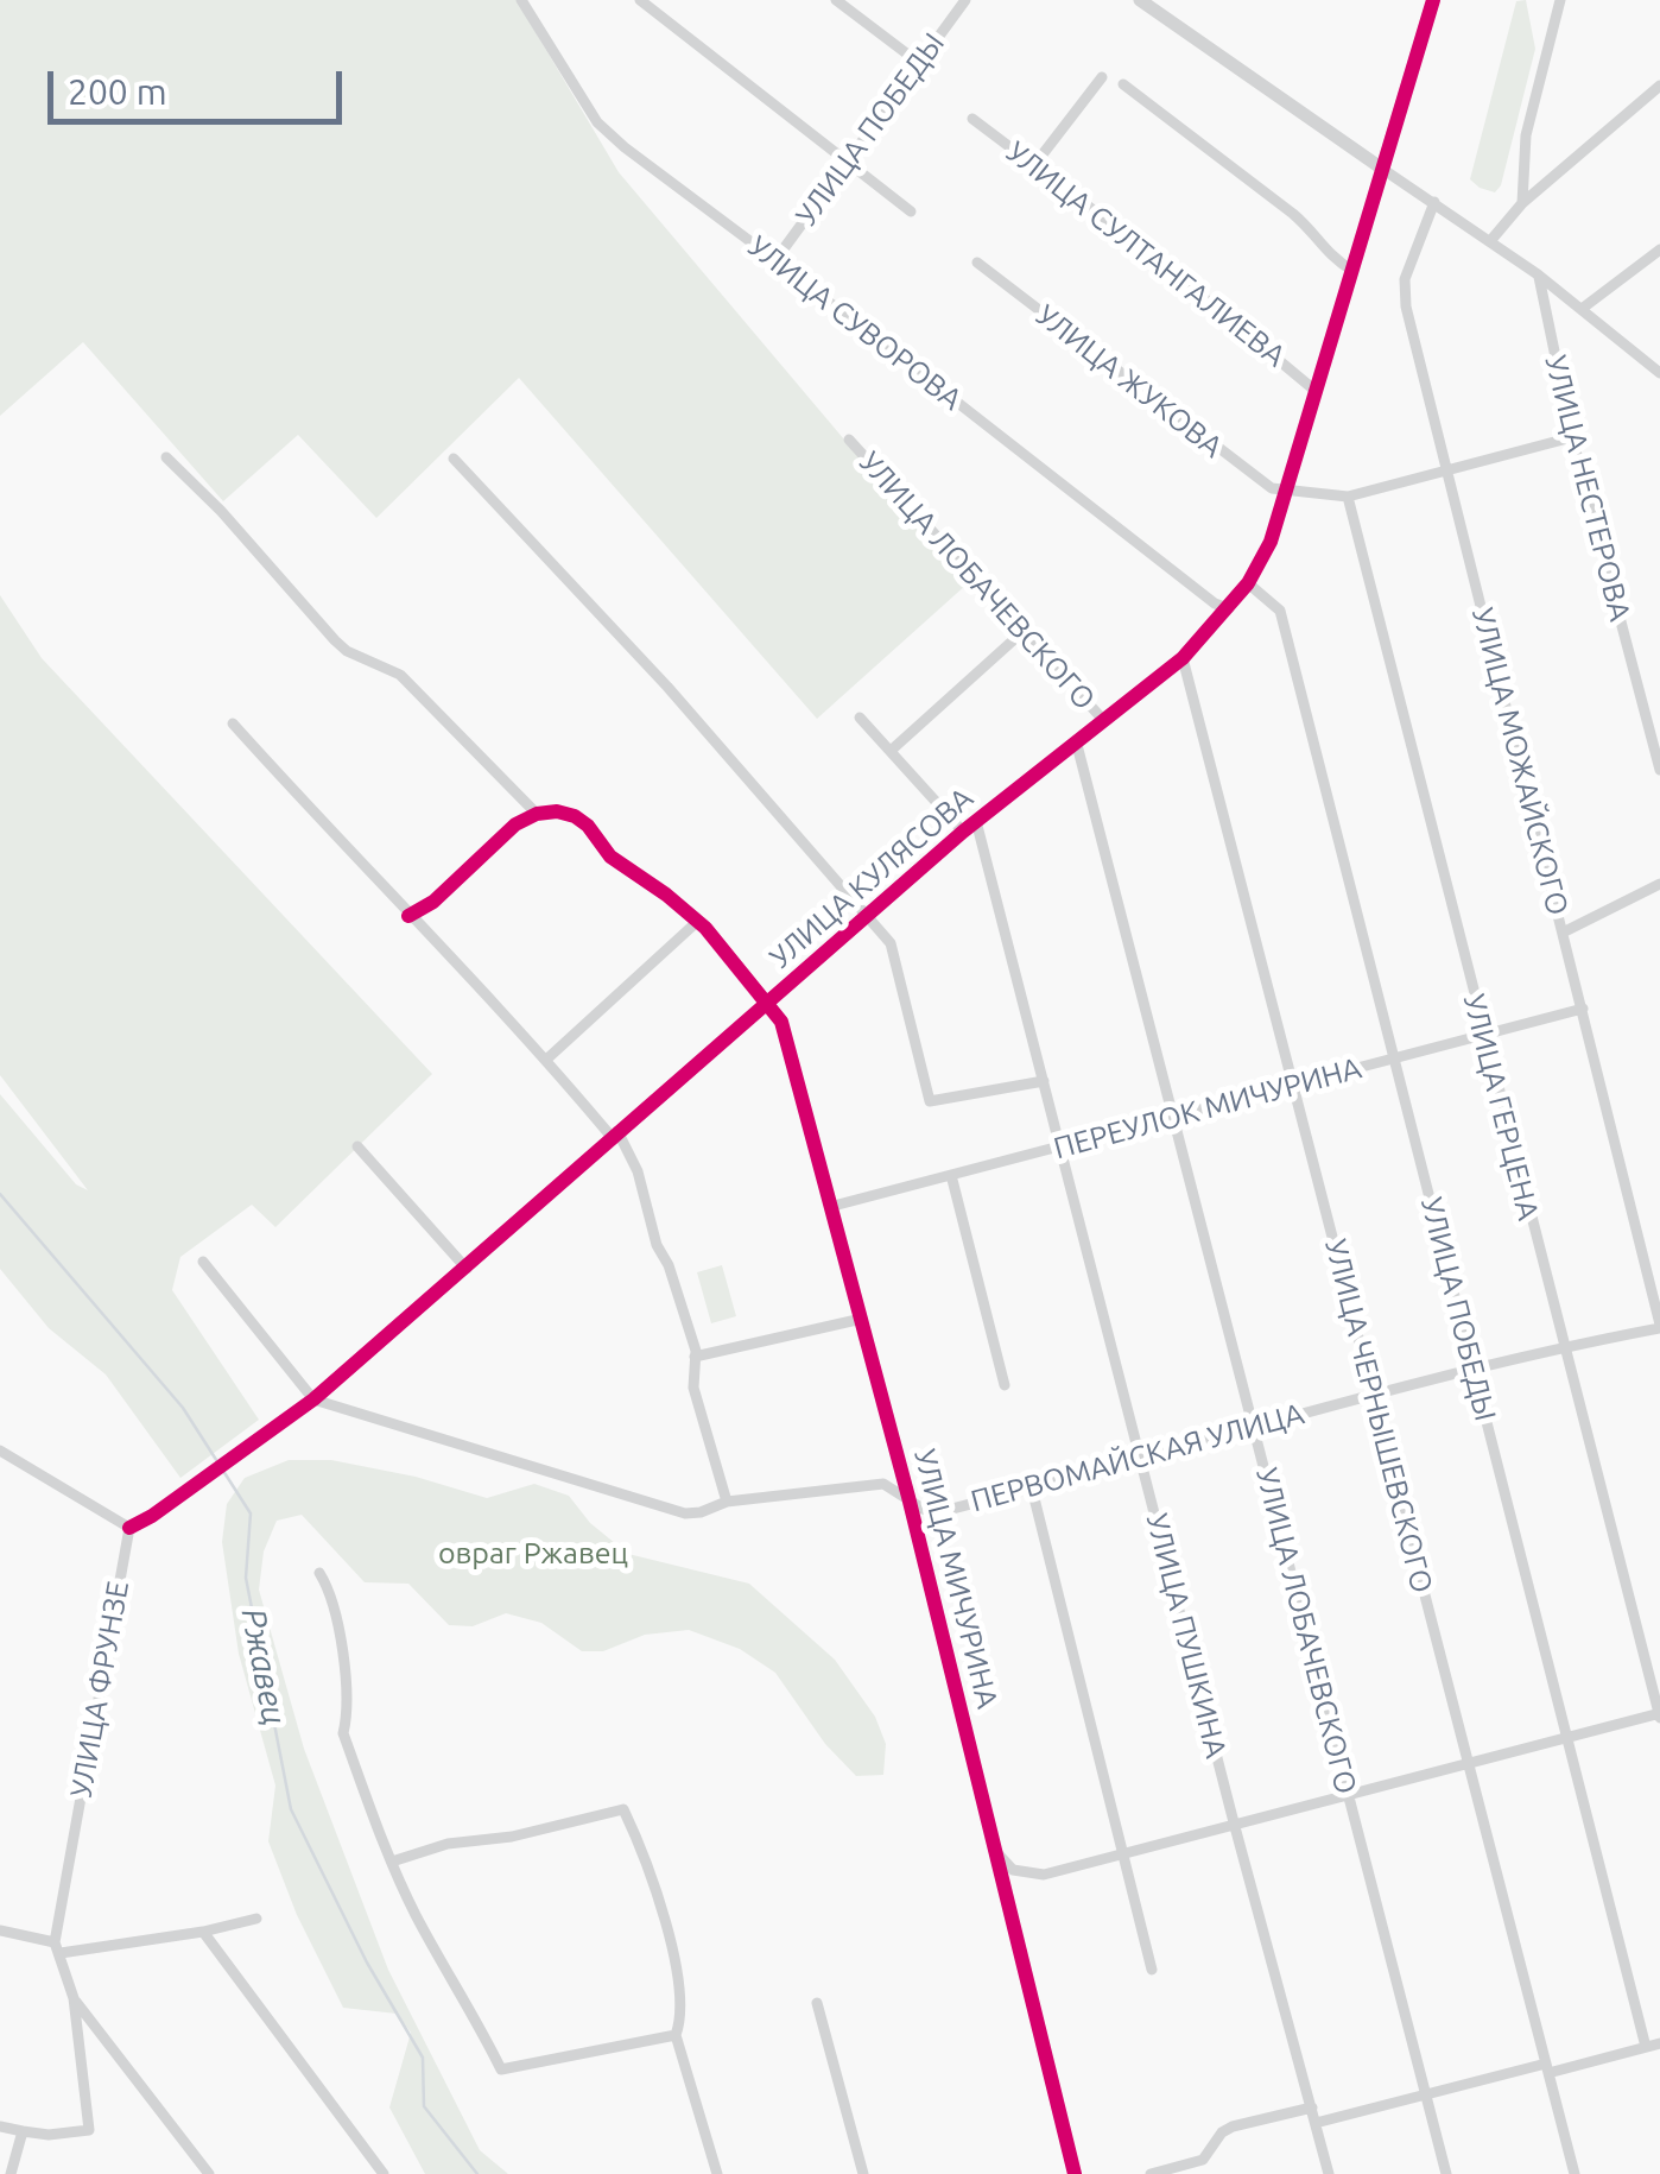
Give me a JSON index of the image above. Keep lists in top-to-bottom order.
{
  "streets": {
    "street": [
      "УЛИЦА ПОБЕДЫ",
      "УЛИЦА СУЛТАНГАЛИЕВА",
      "УЛИЦА СУВОРОВА",
      "УЛИЦА ЖУКОВА",
      "УЛИЦА НЕСТЕРОВА",
      "УЛИЦА ЛОБАЧЕВСКОГО",
      "УЛИЦА МОЖАЙСКОГО",
      "УЛИЦА КУЛЯСОВА",
      "УЛИЦА ГЕРЦЕНА",
      "ПЕРЕУЛОК МИЧУРИНА",
      "УЛИЦА ЧЕРНЫШЕВСКОГО",
      "ПЕРВОМАЙСКАЯ УЛИЦА",
      "УЛИЦА МИЧУРИНА",
      "УЛИЦА ПУШКИНА",
      "УЛИЦА ФРУНЗЕ"
    ]
  },
  "crossings": [
    ["УЛИЦА ПОБЕДЫ", "УЛИЦА СУВОРОВА"],
    ["УЛИЦА ПОБЕДЫ", "УЛИЦА КУЛЯСОВА"],
    ["УЛИЦА ПОБЕДЫ", "ПЕРЕУЛОК МИЧУРИНА"],
    ["УЛИЦА ПОБЕДЫ", "ПЕРВОМАЙСКАЯ УЛИЦА"],
    ["УЛИЦА СУЛТАНГАЛИЕВА", "УЛИЦА КУЛЯСОВА"],
    ["УЛИЦА СУВОРОВА", "УЛИЦА КУЛЯСОВА"],
    ["УЛИЦА ЖУКОВА", "УЛИЦА КУЛЯСОВА"],
    ["УЛИЦА ЖУКОВА", "УЛИЦА ГЕРЦЕНА"],
    ["УЛИЦА ЛОБАЧЕВСКОГО", "УЛИЦА КУЛЯСОВА"],
    ["УЛИЦА ЛОБАЧЕВСКОГО", "ПЕРЕУЛОК МИЧУРИНА"],
    ["УЛИЦА ЛОБАЧЕВСКОГО", "ПЕРВОМАЙСКАЯ УЛИЦА"],
    ["УЛИЦА МОЖАЙСКОГО", "ПЕРЕУЛОК МИЧУРИНА"],
    ["УЛИЦА МОЖАЙСКОГО", "ПЕРВОМАЙСКАЯ УЛИЦА"],
    ["УЛИЦА КУЛЯСОВА", "УЛИЦА ЧЕРНЫШЕВСКОГО"],
    ["УЛИЦА КУЛЯСОВА", "ПЕРВОМАЙСКАЯ УЛИЦА"],
    ["УЛИЦА КУЛЯСОВА", "УЛИЦА МИЧУРИНА"],
    ["УЛИЦА КУЛЯСОВА", "УЛИЦА ПУШКИНА"],
    ["УЛИЦА КУЛЯСОВА", "УЛИЦА ФРУНЗЕ"],
    ["УЛИЦА ГЕРЦЕНА", "ПЕРЕУЛОК МИЧУРИНА"],
    ["УЛИЦА ГЕРЦЕНА", "ПЕРВОМАЙСКАЯ УЛИЦА"],
    ["ПЕРЕУЛОК МИЧУРИНА", "УЛИЦА ЧЕРНЫШЕВСКОГО"],
    ["ПЕРЕУЛОК МИЧУРИНА", "УЛИЦА МИЧУРИНА"],
    ["ПЕРЕУЛОК МИЧУРИНА", "УЛИЦА ПУШКИНА"],
    ["УЛИЦА ЧЕРНЫШЕВСКОГО", "ПЕРВОМАЙСКАЯ УЛИЦА"],
    ["ПЕРВОМАЙСКАЯ УЛИЦА", "УЛИЦА МИЧУРИНА"],
    ["ПЕРВОМАЙСКАЯ УЛИЦА", "УЛИЦА ПУШКИНА"]
  ],
  "water": ["Ржавец"],
  "parks": ["овраг Ржавец"],
  "scale_bar": "200 m"
}
